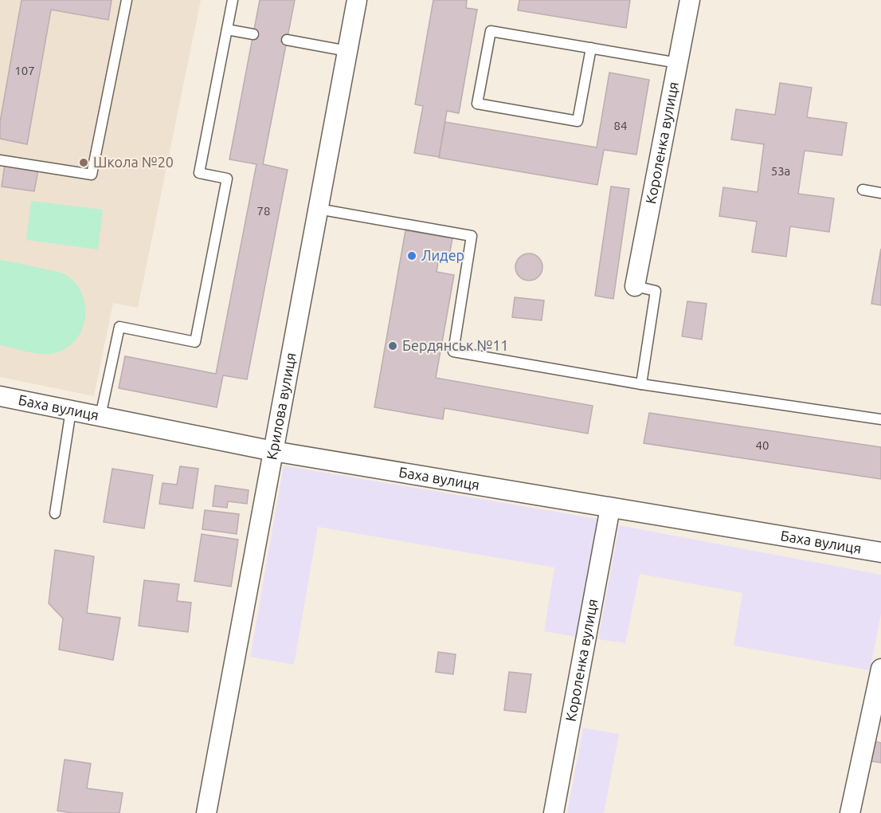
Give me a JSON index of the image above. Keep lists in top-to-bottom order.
{
  "streets": {
    "street": ["Короленка вулиця", "Крилова вулиця", "Баха вулиця"]
  },
  "crossings": [
    ["Короленка вулиця", "Баха вулиця"],
    ["Крилова вулиця", "Баха вулиця"]
  ],
  "places": ["Школа №20", "Лидер", "Бердянськ №11"],
  "house_numbers": [
    "107",
    "84",
    "53а",
    "78",
    "40"
  ]
}
